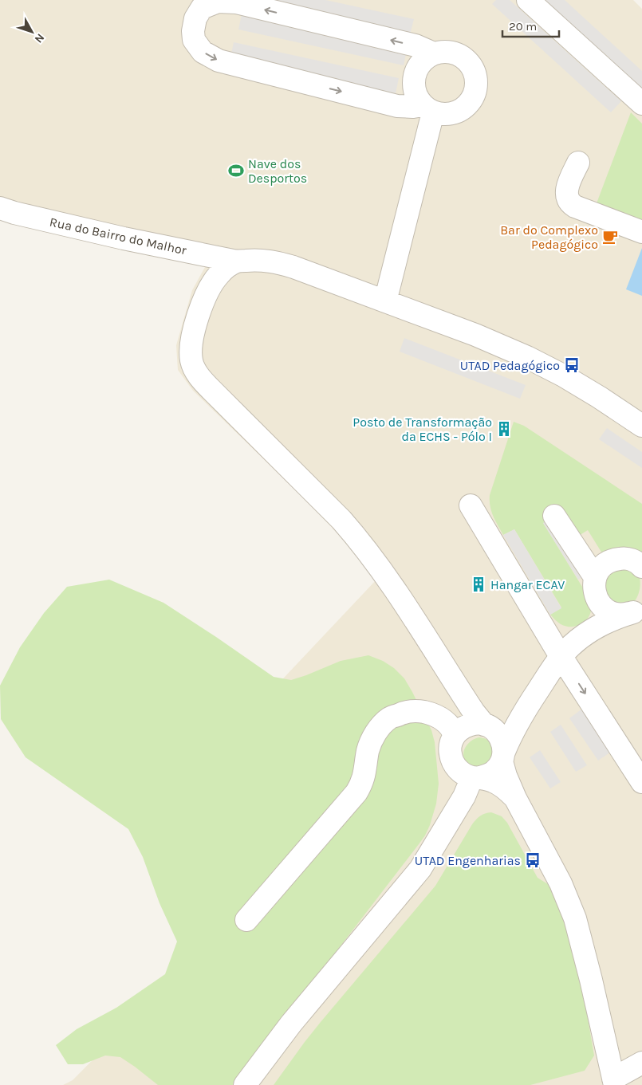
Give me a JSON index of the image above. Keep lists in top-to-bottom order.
{
  "streets": {
    "street": ["Rua do Bairro do Malhor"]
  },
  "places": {
    "sports": ["Nave dos Desportos"],
    "cafe": ["Bar do Complexo Pedagógico"],
    "bus stop": ["UTAD Pedagógico", "UTAD Engenharias"],
    "building": ["Posto de Transformação da ECHS - Pólo I", "Hangar ECAV"]
  },
  "scale_bar": "20 m",
  "north": "bottom right"
}
